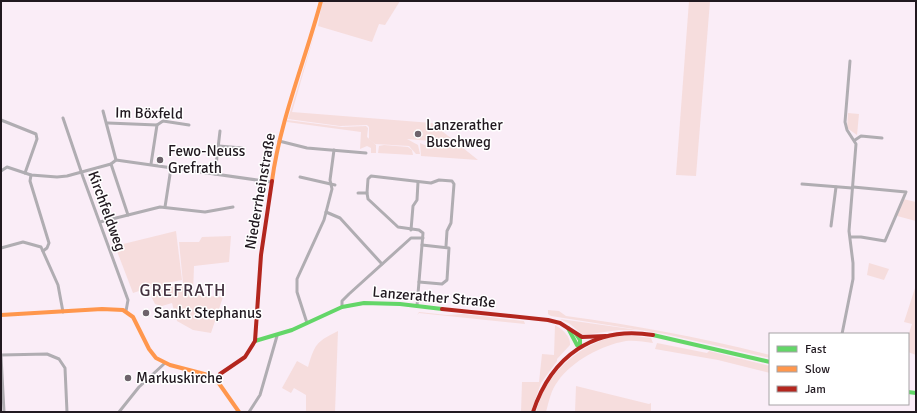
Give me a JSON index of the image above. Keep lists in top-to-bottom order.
{
  "streets": {
    "main road": ["Niederrheinstraße", "Lanzerather Straße"],
    "street": ["Im Böxfeld", "Kirchfeldweg"]
  },
  "crossings": [
    ["Niederrheinstraße", "Lanzerather Straße"]
  ],
  "districts": ["GREFRATH"],
  "places": [
    "Lanzerather Buschweg",
    "Fewo-Neuss Grefrath",
    "Sankt Stephanus",
    "Markuskirche"
  ],
  "legend": ["Fast", "Slow", "Jam"]
}
